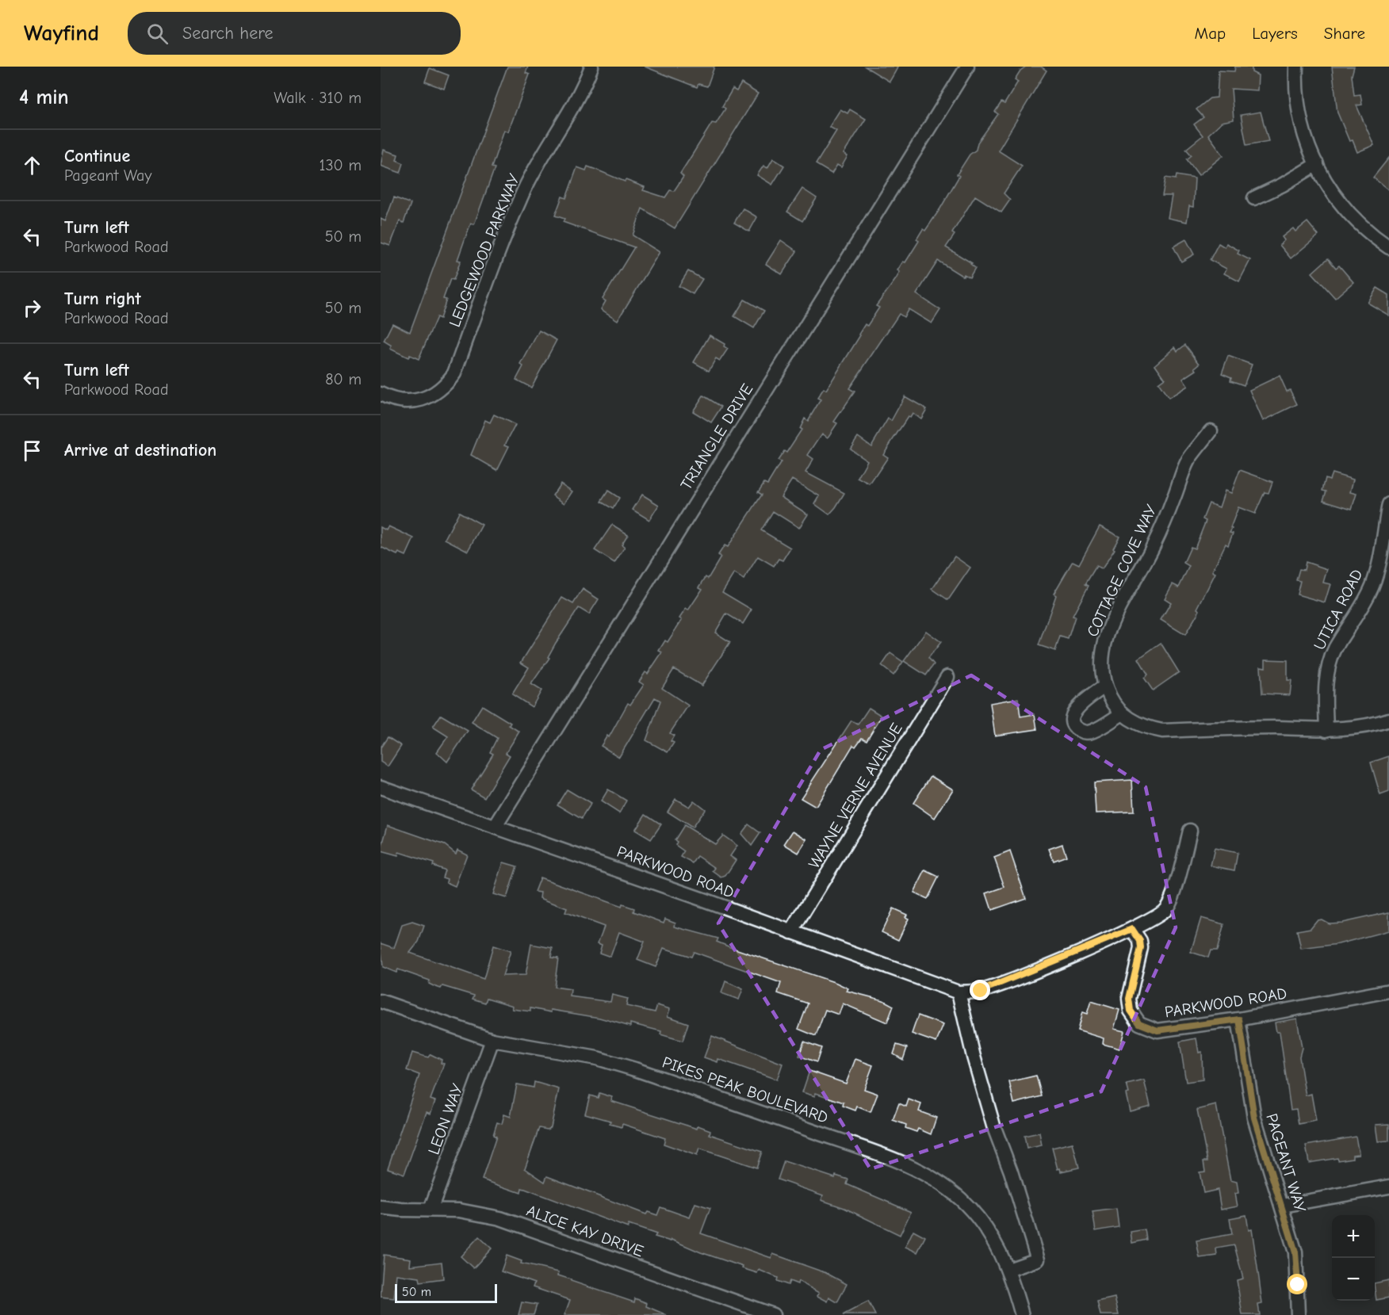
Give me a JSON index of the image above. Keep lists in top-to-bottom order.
{
  "streets": {
    "street": [
      "LEDGEWOOD PARKWAY",
      "TRIANGLE DRIVE",
      "COTTAGE COVE WAY",
      "UTICA ROAD",
      "WAYNE VERNE AVENUE",
      "PARKWOOD ROAD",
      "PIKES PEAK BOULEVARD",
      "LEON WAY",
      "PAGEANT WAY",
      "ALICE KAY DRIVE"
    ]
  },
  "crossings": [
    ["TRIANGLE DRIVE", "PARKWOOD ROAD"],
    ["COTTAGE COVE WAY", "UTICA ROAD"],
    ["WAYNE VERNE AVENUE", "PARKWOOD ROAD"],
    ["PARKWOOD ROAD", "PAGEANT WAY"],
    ["PIKES PEAK BOULEVARD", "LEON WAY"],
    ["LEON WAY", "ALICE KAY DRIVE"]
  ],
  "scale_bar": "50 m",
  "page": {
    "header": "Wayfind",
    "search": "Search here",
    "nav": ["Map", "Layers", "Share"],
    "heading": ["4 min", "Walk · 310 m"],
    "list": [
      ["Continue", "Pageant Way", "130 m"],
      ["Turn left", "Parkwood Road", "50 m"],
      ["Turn right", "Parkwood Road", "50 m"],
      ["Turn left", "Parkwood Road", "80 m"],
      "Arrive at destination"
    ],
    "map_buttons": ["+", "−"],
    "scale": "50 m"
  }
}
